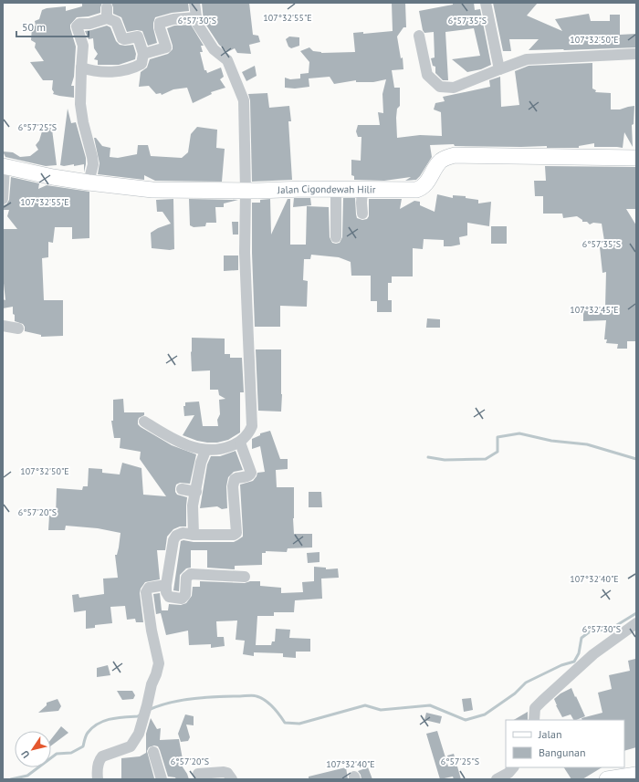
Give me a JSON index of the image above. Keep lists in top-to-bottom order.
{
  "streets": {
    "street": ["Jalan Cigondewah Hilir"]
  },
  "legend": ["Jalan", "Bangunan"],
  "scale_bar": "50 m",
  "north": "bottom left",
  "coordinates": [
    "107°32'55\"E",
    "6°57'30\"S",
    "6°57'35\"S",
    "107°32'50\"E",
    "6°57'25\"S",
    "107°32'45\"E",
    "6°57'20\"S",
    "107°32'40\"E"
  ]
}
